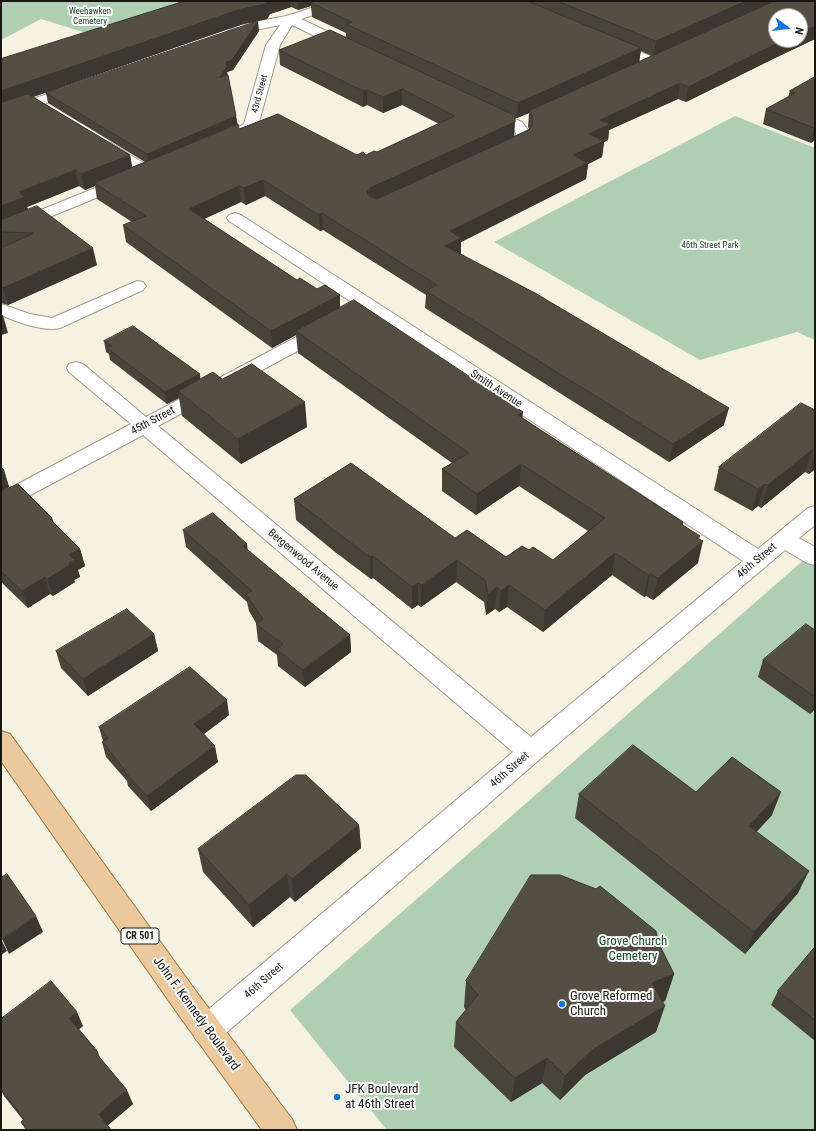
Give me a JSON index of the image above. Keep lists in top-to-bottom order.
{
  "streets": {
    "main road": ["CR 501", "John F. Kennedy Boulevard"],
    "street": [
      "43rd Street",
      "Smith Avenue",
      "45th Street",
      "Bergenwood Avenue",
      "46th Street"
    ]
  },
  "crossings": [
    ["Smith Avenue", "45th Street"],
    ["Smith Avenue", "46th Street"],
    ["45th Street", "Bergenwood Avenue"],
    ["Bergenwood Avenue", "46th Street"],
    ["46th Street", "John F. Kennedy Boulevard"]
  ],
  "parks": ["Weehawken Cemetery", "46th Street Park", "Grove Church Cemetery"],
  "places": ["Grove Reformed Church", "JFK Boulevard at 46th Street"],
  "north": "right"
}
